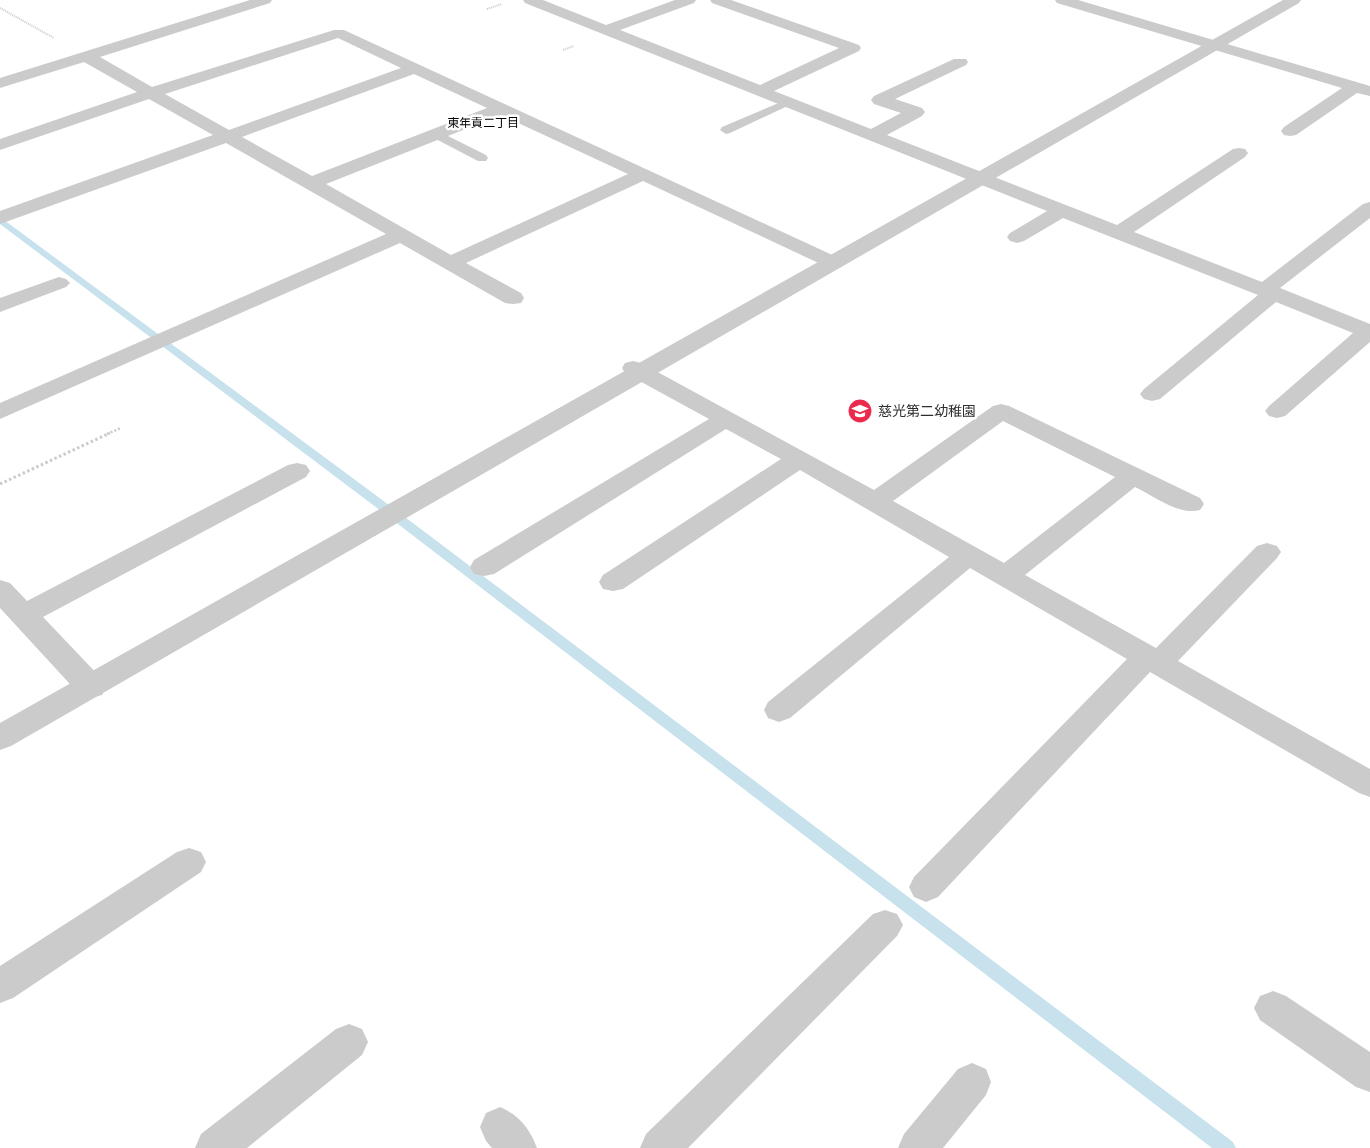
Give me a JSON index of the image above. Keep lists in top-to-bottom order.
{
  "districts": ["東年貢二丁目"],
  "places": {
    "school or university": ["慈光第二幼稚園"]
  }
}
